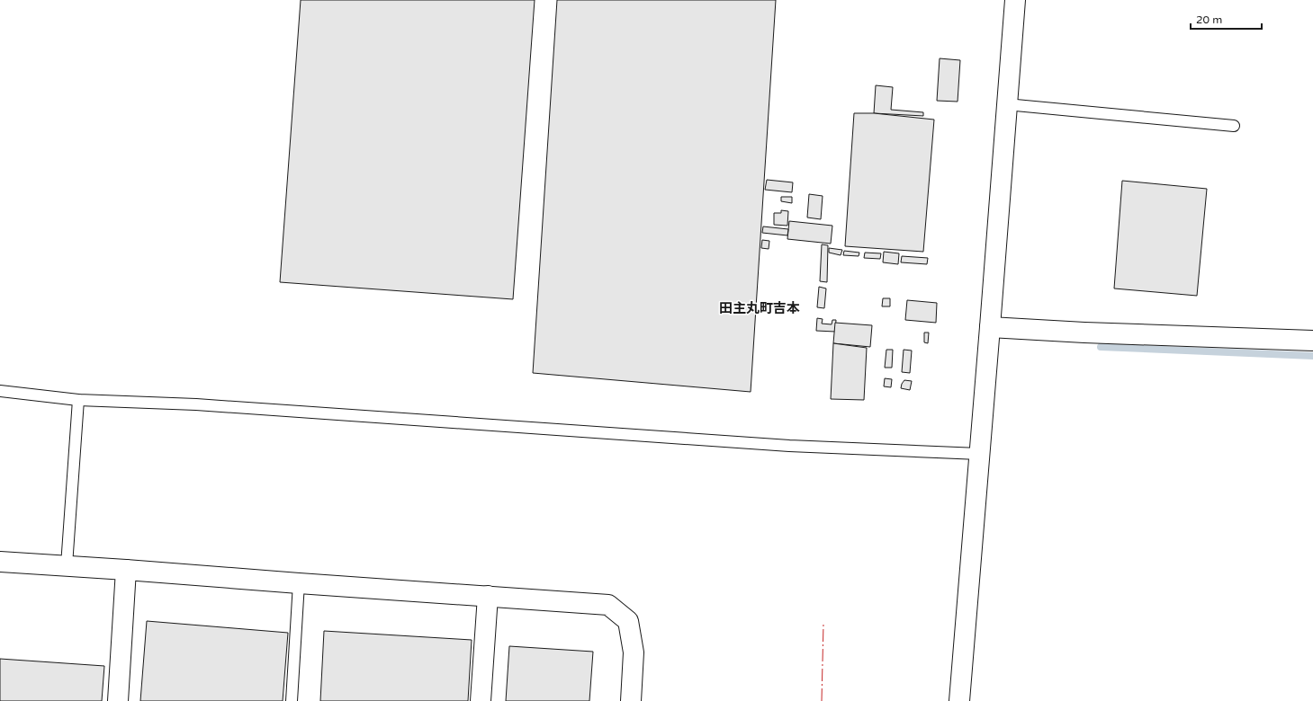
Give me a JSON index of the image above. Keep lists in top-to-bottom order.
{
  "districts": ["田主丸町吉本"],
  "scale_bar": "20 m"
}
